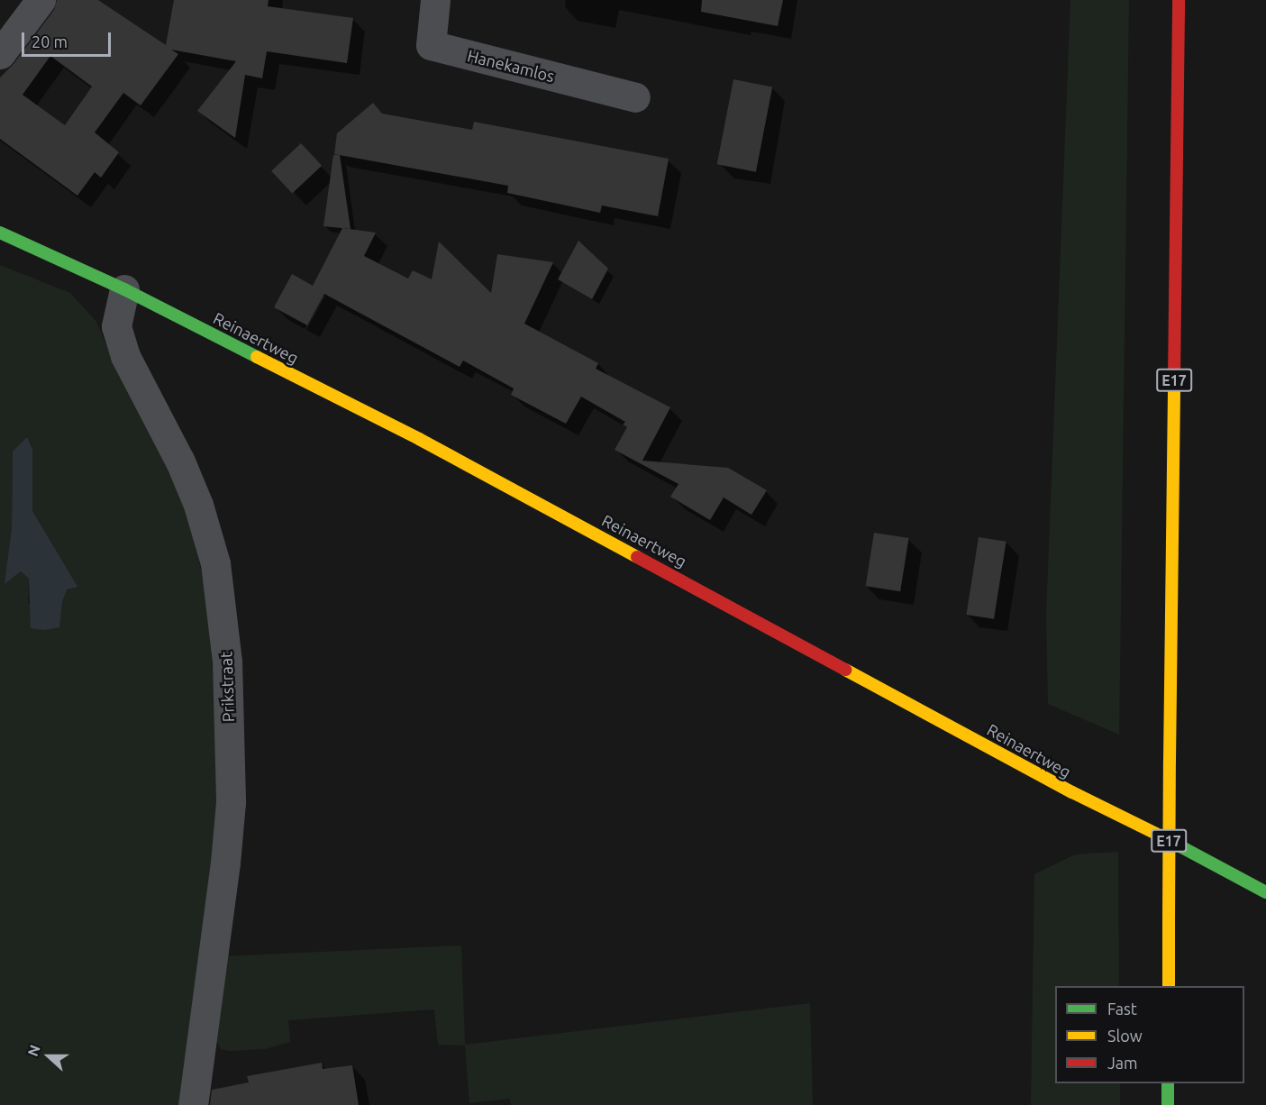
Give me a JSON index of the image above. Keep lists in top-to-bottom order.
{
  "streets": {
    "main road": ["Reinaertweg", "E17"],
    "street": ["Hanekamlos", "Prikstraat"]
  },
  "crossings": [
    ["Reinaertweg", "Prikstraat"]
  ],
  "legend": ["Fast", "Slow", "Jam"],
  "scale_bar": "20 m",
  "north": "left"
}
